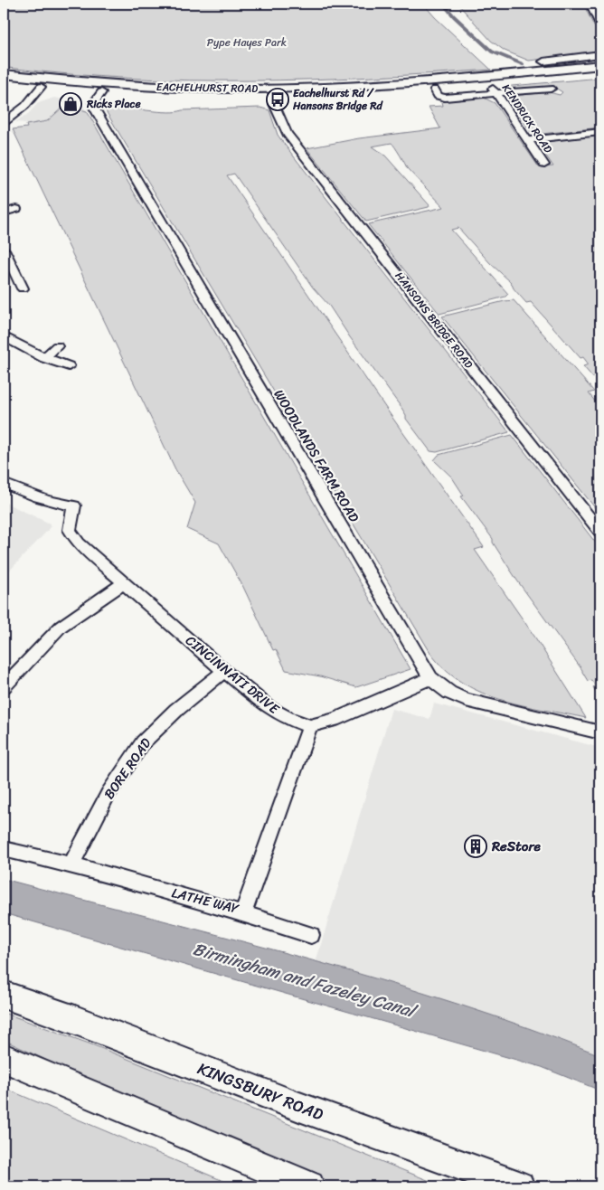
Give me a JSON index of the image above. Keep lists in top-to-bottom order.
{
  "streets": {
    "highway": ["KINGSBURY ROAD"],
    "main road": ["EACHELHURST ROAD"],
    "street": [
      "KENDRICK ROAD",
      "HANSONS BRIDGE ROAD",
      "WOODLANDS FARM ROAD",
      "CINCINNATI DRIVE",
      "BORE ROAD",
      "LATHE WAY"
    ]
  },
  "crossings": [
    ["EACHELHURST ROAD", "KENDRICK ROAD"],
    ["EACHELHURST ROAD", "WOODLANDS FARM ROAD"],
    ["CINCINNATI DRIVE", "BORE ROAD"],
    ["CINCINNATI DRIVE", "LATHE WAY"],
    ["BORE ROAD", "LATHE WAY"]
  ],
  "water": ["Birmingham and Fazeley Canal"],
  "parks": ["Pype Hayes Park"],
  "places": {
    "bus stop": ["Eachelhurst Rd / Hansons Bridge Rd"],
    "shop": ["Ricks Place"],
    "building": ["ReStore"]
  }
}
